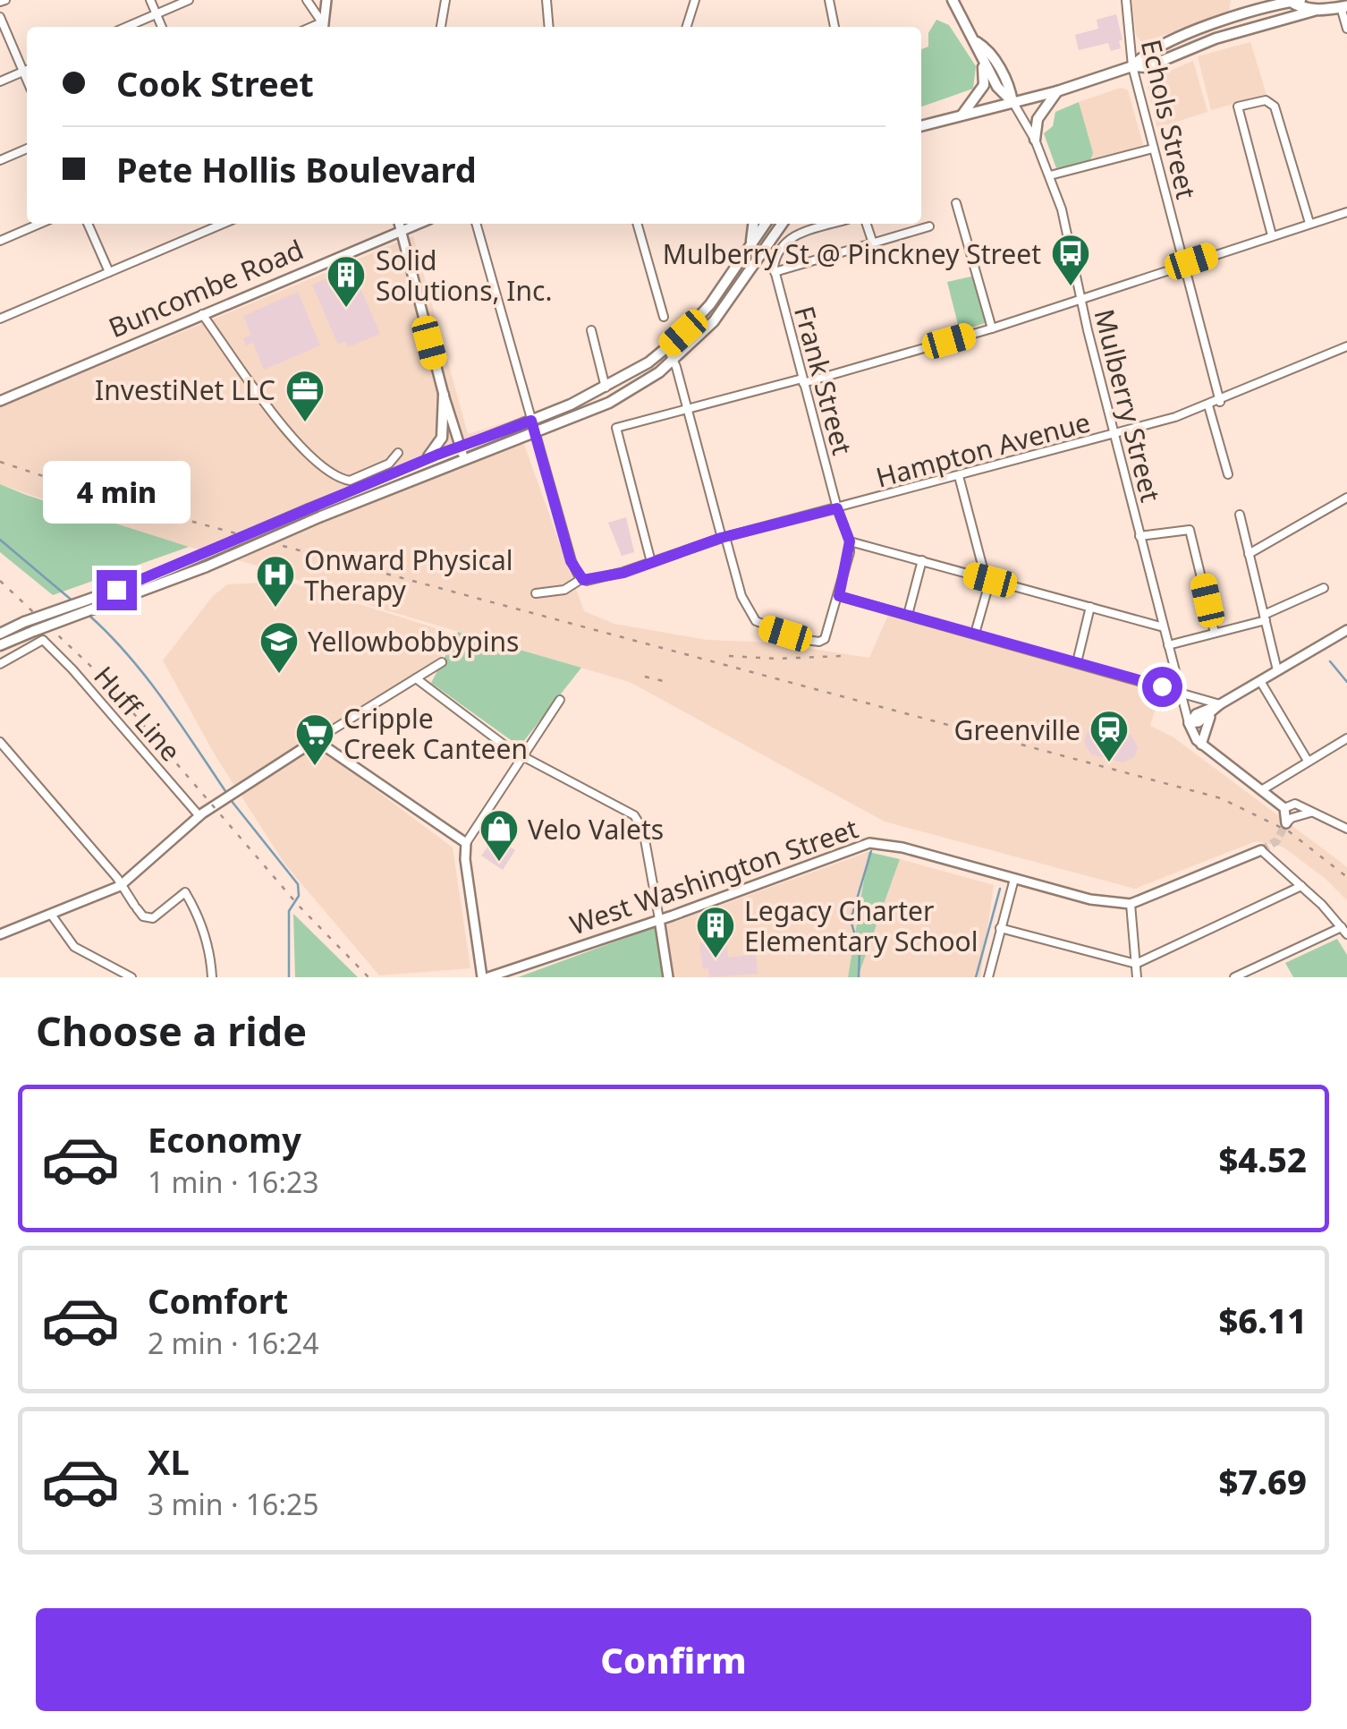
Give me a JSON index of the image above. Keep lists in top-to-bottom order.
{
  "streets": {
    "street": [
      "Echols Street",
      "Buncombe Road",
      "Frank Street",
      "Mulberry Street",
      "Hampton Avenue",
      "Huff Line",
      "West Washington Street"
    ]
  },
  "crossings": [
    ["Echols Street", "Hampton Avenue"],
    ["Frank Street", "Hampton Avenue"],
    ["Mulberry Street", "Hampton Avenue"]
  ],
  "places": {
    "bus stop": ["Mulberry St @ Pinckney Street"],
    "building": ["Solid Solutions, Inc.", "Legacy Charter Elementary School"],
    "office": ["InvestiNet LLC"],
    "hospital": ["Onward Physical Therapy"],
    "school or university": ["Yellowbobbypins"],
    "station": ["Greenville"],
    "supermarket": ["Cripple Creek Canteen"],
    "shop": ["Velo Valets"]
  },
  "page": {
    "banner": ["Cook Street", "Pete Hollis Boulevard"],
    "bubble": "4 min",
    "heading": "Choose a ride",
    "list": [
      {
        "name": "Economy",
        "note": "1 min · 16:23",
        "value": "$4.52"
      },
      {
        "name": "Comfort",
        "note": "2 min · 16:24",
        "value": "$6.11"
      },
      {
        "name": "XL",
        "note": "3 min · 16:25",
        "value": "$7.69"
      }
    ],
    "buttons": "Confirm"
  }
}
